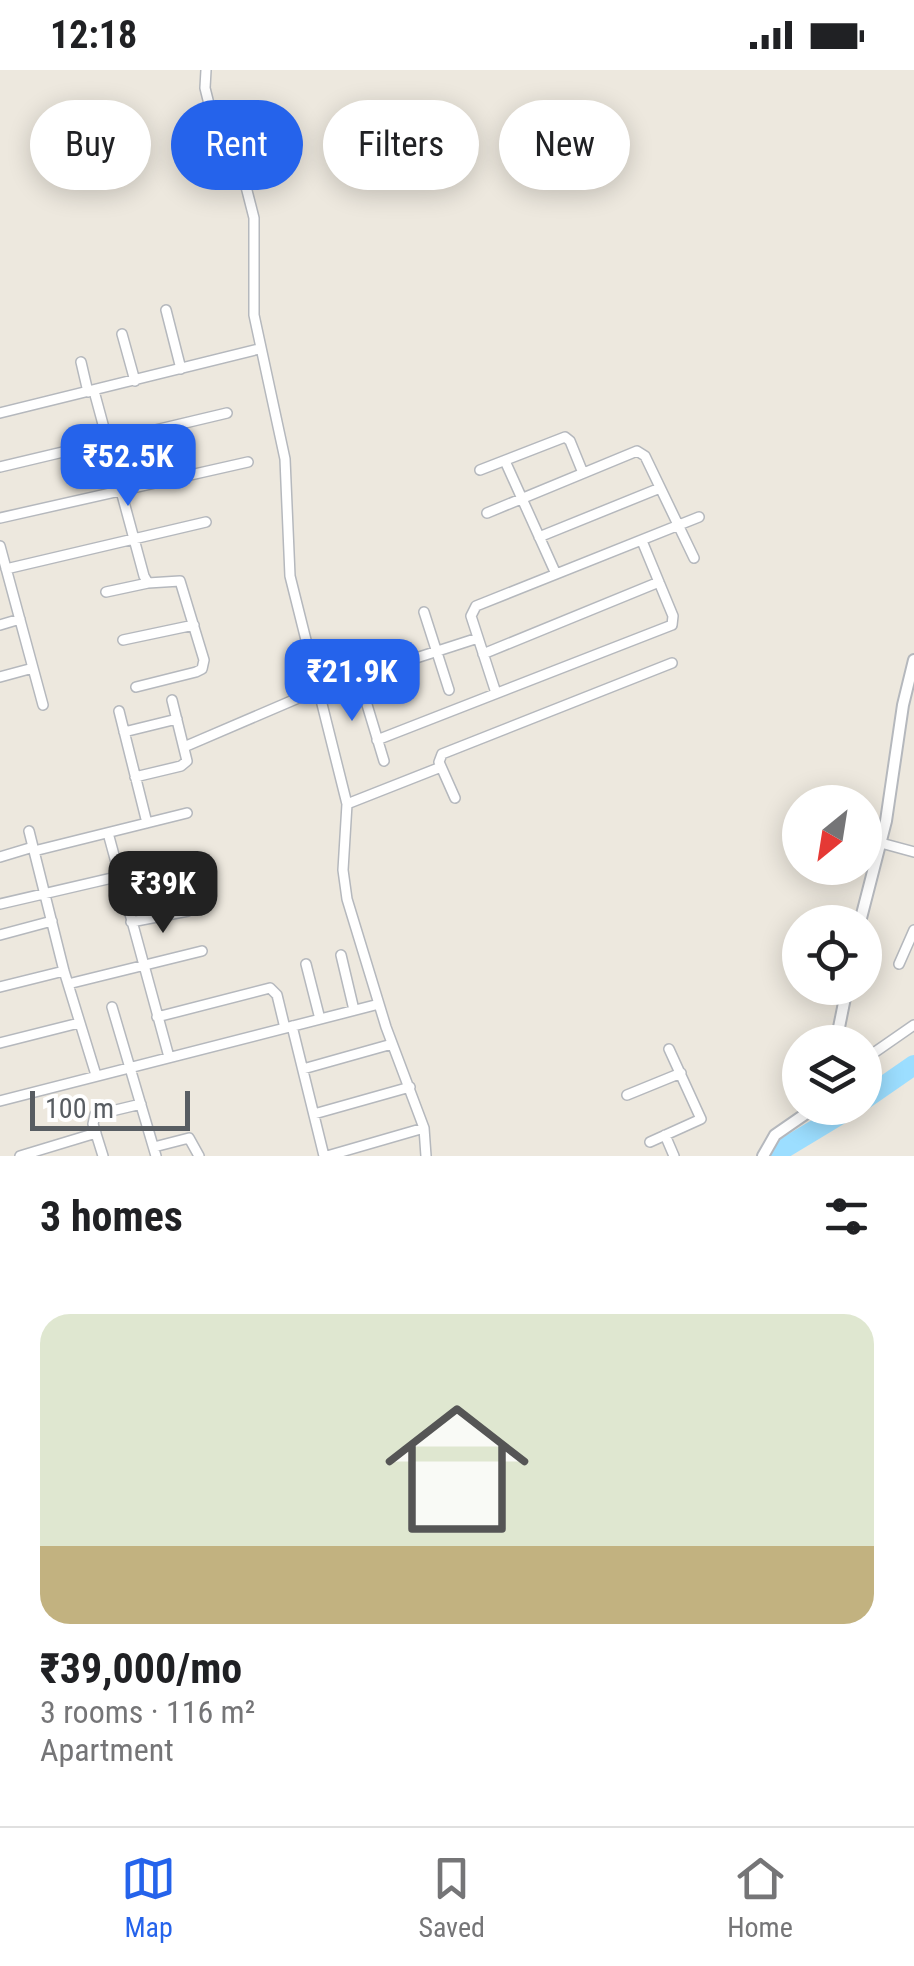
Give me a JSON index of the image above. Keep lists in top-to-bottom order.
{
  "scale_bar": "100 m",
  "north": "bottom left",
  "page": {
    "status": "12:18",
    "chip": [
      "Buy",
      "Rent",
      "Filters",
      "New"
    ],
    "price": ["₹52.5K", "₹21.9K", "₹39K"],
    "scale": "100 m",
    "heading": "3 homes",
    "list": [
      {
        "name": "₹39,000/mo",
        "note": "3 rooms · 116 m² · Apartment"
      }
    ],
    "tabs": ["Map", "Saved", "Home"]
  }
}
